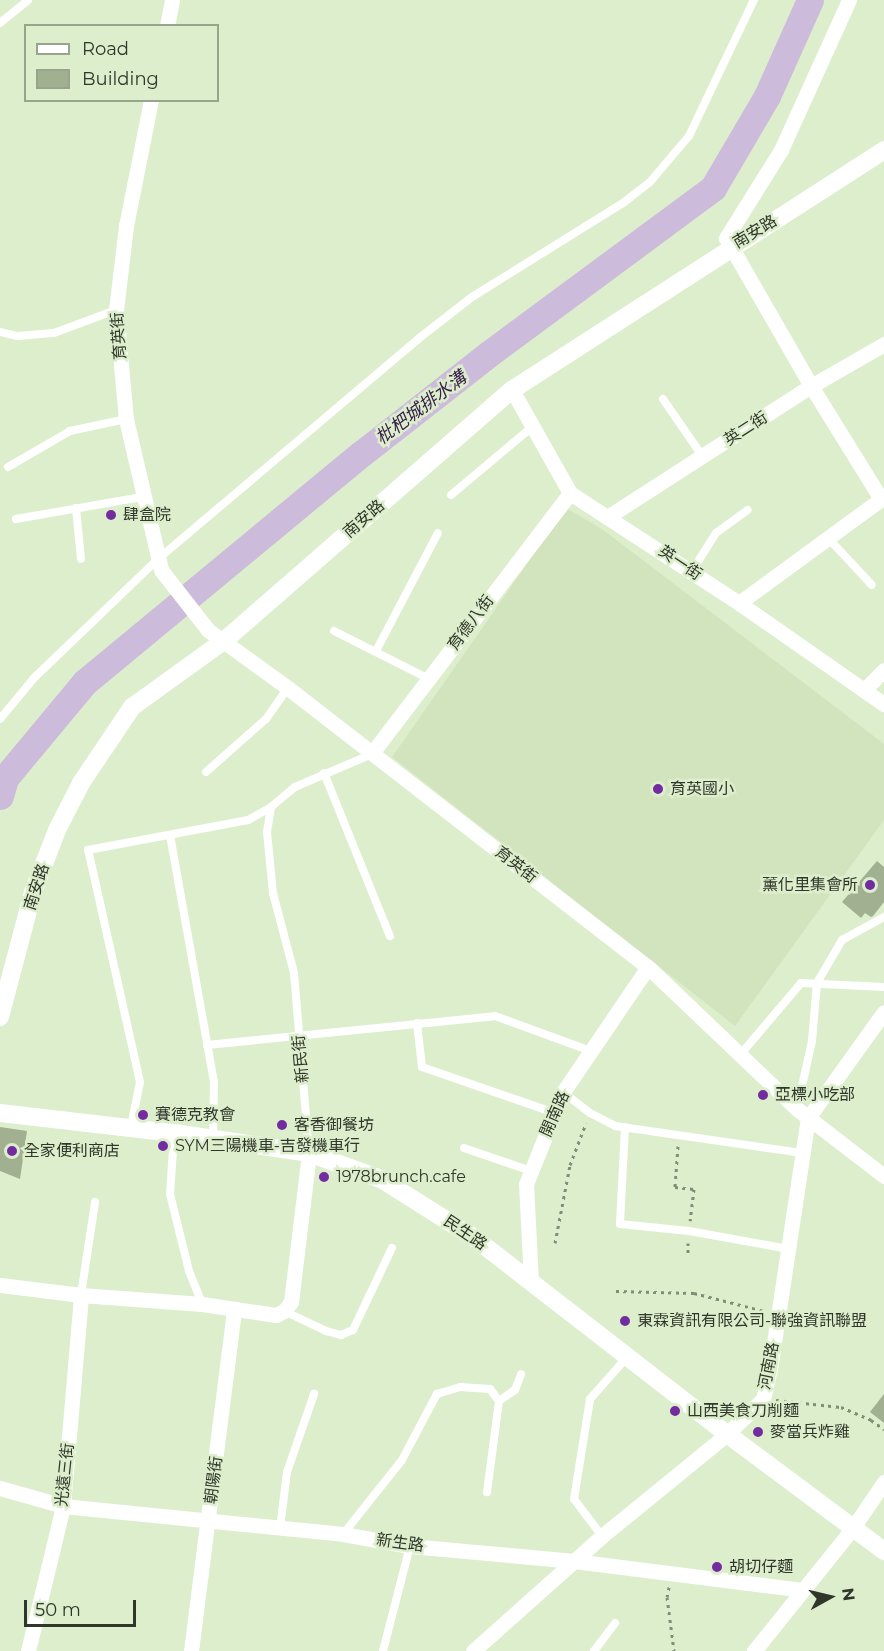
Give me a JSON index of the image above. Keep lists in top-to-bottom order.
{
  "streets": {
    "street": [
      "南安路",
      "育英街",
      "英二街",
      "英一街",
      "育德八街",
      "新民街",
      "開南路",
      "民生路",
      "河南路",
      "光遠三街",
      "朝陽街",
      "新生路"
    ]
  },
  "crossings": [
    ["南安路", "育英街"],
    ["南安路", "英一街"],
    ["育英街", "育德八街"],
    ["育英街", "開南路"],
    ["育英街", "河南路"],
    ["英二街", "英一街"],
    ["英一街", "育德八街"],
    ["新民街", "民生路"],
    ["開南路", "民生路"],
    ["民生路", "河南路"],
    ["河南路", "新生路"],
    ["光遠三街", "新生路"],
    ["朝陽街", "新生路"]
  ],
  "water": ["枇杷城排水溝"],
  "places": [
    "肆盒院",
    "育英國小",
    "薰化里集會所",
    "亞標小吃部",
    "賽德克教會",
    "客香御餐坊",
    "SYM三陽機車-吉發機車行",
    "全家便利商店",
    "1978brunch.cafe",
    "東霖資訊有限公司-聯強資訊聯盟",
    "山西美食刀削麵",
    "麥當兵炸雞",
    "胡切仔麵"
  ],
  "legend": ["Road", "Building"],
  "scale_bar": "50 m",
  "north": "right"
}
